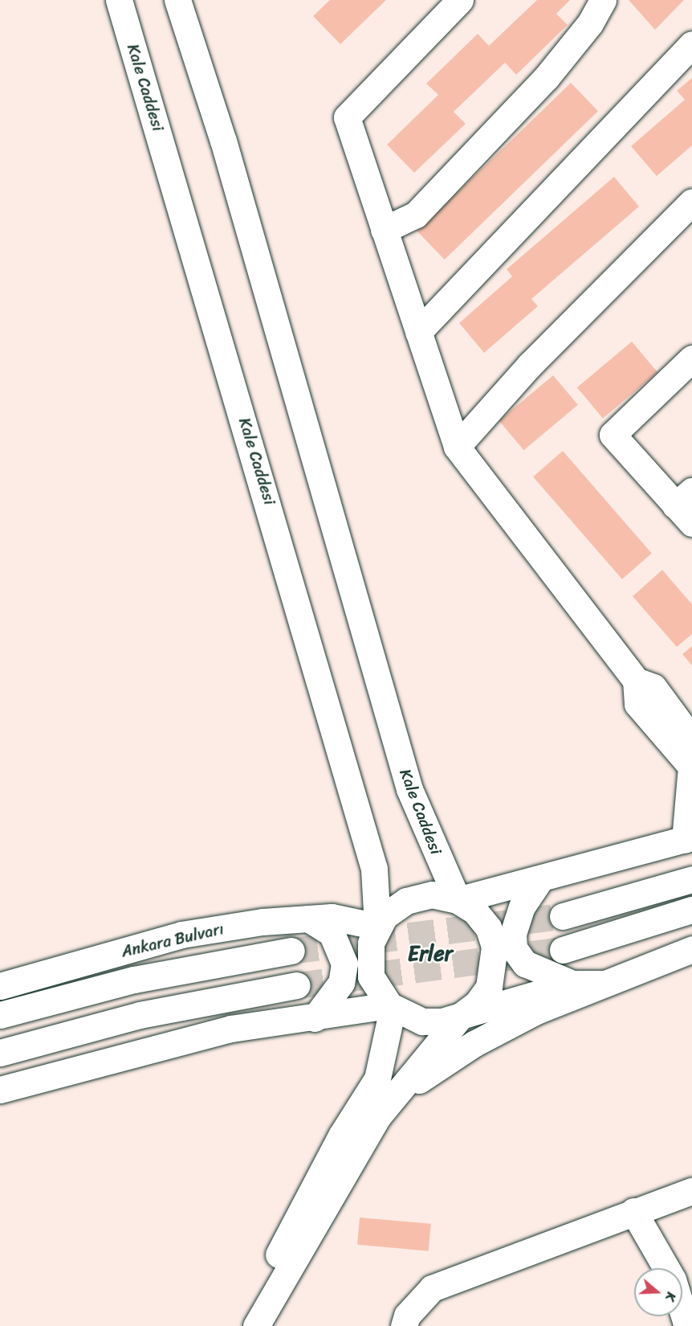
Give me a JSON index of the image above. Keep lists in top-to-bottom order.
{
  "streets": {
    "main road": ["Kale Caddesi", "Ankara Bulvarı"]
  },
  "crossings": [
    ["Kale Caddesi", "Ankara Bulvarı"]
  ],
  "districts": ["Erler"],
  "north": "right"
}
